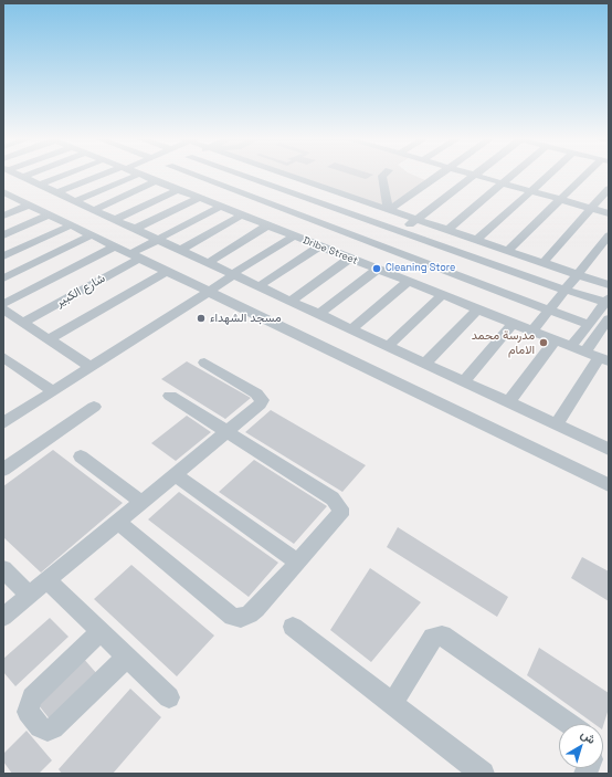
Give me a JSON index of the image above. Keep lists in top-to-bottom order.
{
  "streets": {
    "street": ["Dribe Street", "شارع الكبير"]
  },
  "crossings": [
    ["Dribe Street", "شارع الكبير"]
  ],
  "places": ["Cleaning Store", "مسجد الشهداء", "مدرسة محمد الامام"],
  "north": "top right"
}
